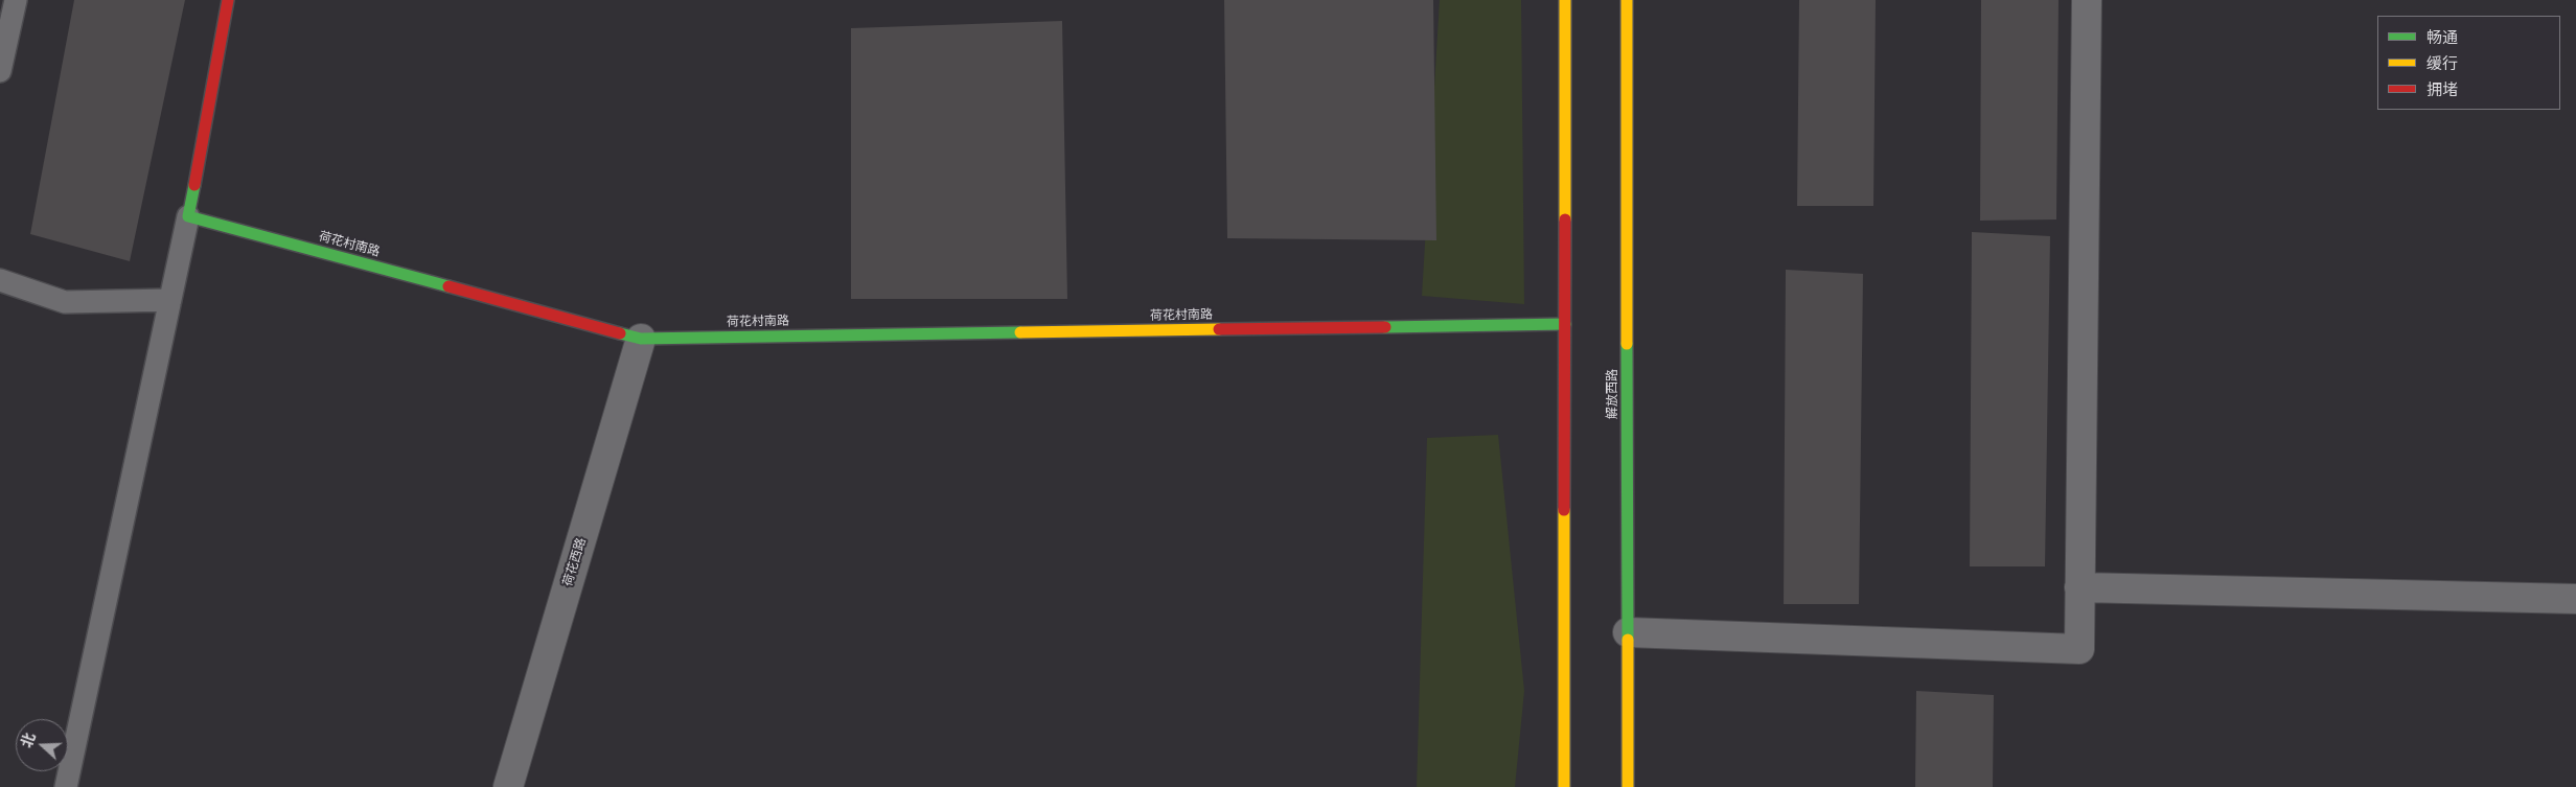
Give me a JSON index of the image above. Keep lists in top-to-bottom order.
{
  "streets": {
    "street": ["荷花村南路", "解放西路", "荷花西路"]
  },
  "crossings": [
    ["荷花村南路", "荷花西路"]
  ],
  "legend": ["畅通", "缓行", "拥堵"],
  "north": "left"
}
